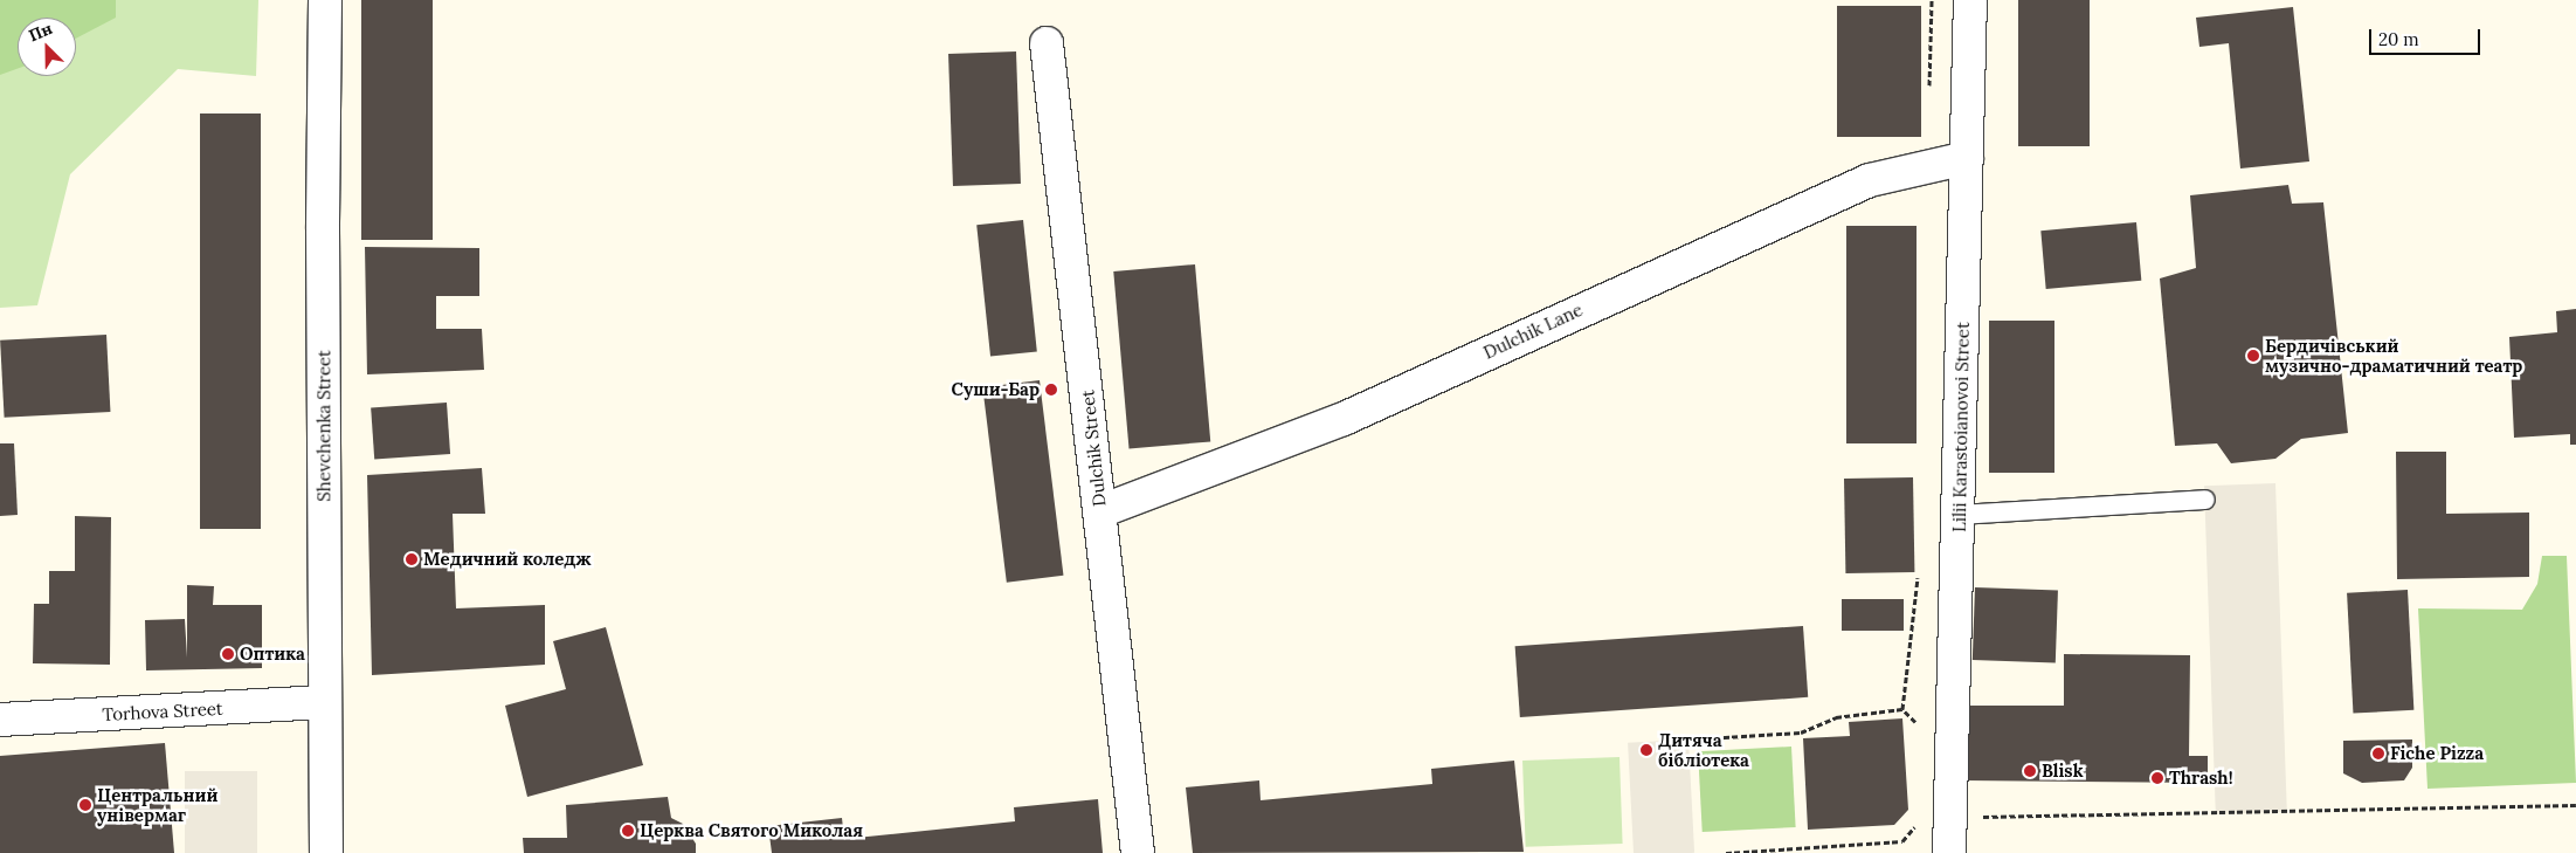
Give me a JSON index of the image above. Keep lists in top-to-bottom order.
{
  "streets": {
    "street": [
      "Dulchik Lane",
      "Shevchenka Street",
      "Lilii Karastoianovoi Street",
      "Dulchik Street",
      "Torhova Street"
    ]
  },
  "crossings": [
    ["Dulchik Lane", "Lilii Karastoianovoi Street"],
    ["Dulchik Lane", "Dulchik Street"],
    ["Shevchenka Street", "Torhova Street"]
  ],
  "places": [
    "Бердичівський музично-драматичний театр",
    "Суши-Бар",
    "Медичний коледж",
    "Оптика",
    "Дитяча бібліотека",
    "Fiche Pizza",
    "Blisk",
    "Thrash!",
    "Центральний універмаг",
    "Церква Святого Миколая"
  ],
  "scale_bar": "20 m",
  "north": "top left"
}
